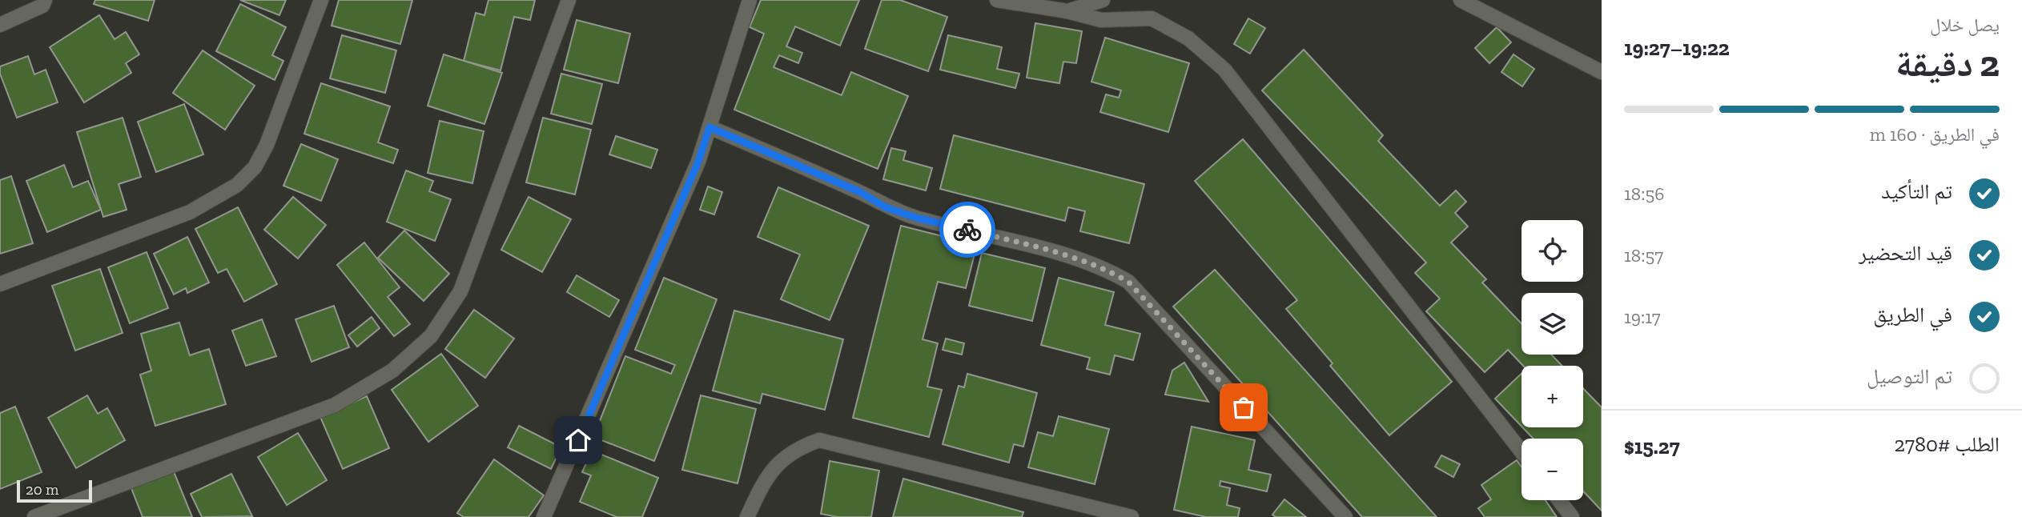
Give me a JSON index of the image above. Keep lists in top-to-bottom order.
{
  "scale_bar": "20 m",
  "page": {
    "heading": ["2 دقيقة", "يصل خلال", "19:22–19:27"],
    "panel": ["الطلب #2780", "$15.27"],
    "bar": "في الطريق · 160 m",
    "list": [
      ["تم التأكيد", "18:56"],
      ["قيد التحضير", "18:57"],
      ["في الطريق", "19:17"],
      "تم التوصيل"
    ],
    "map_buttons": ["+", "−"],
    "scale": "20 m"
  }
}
